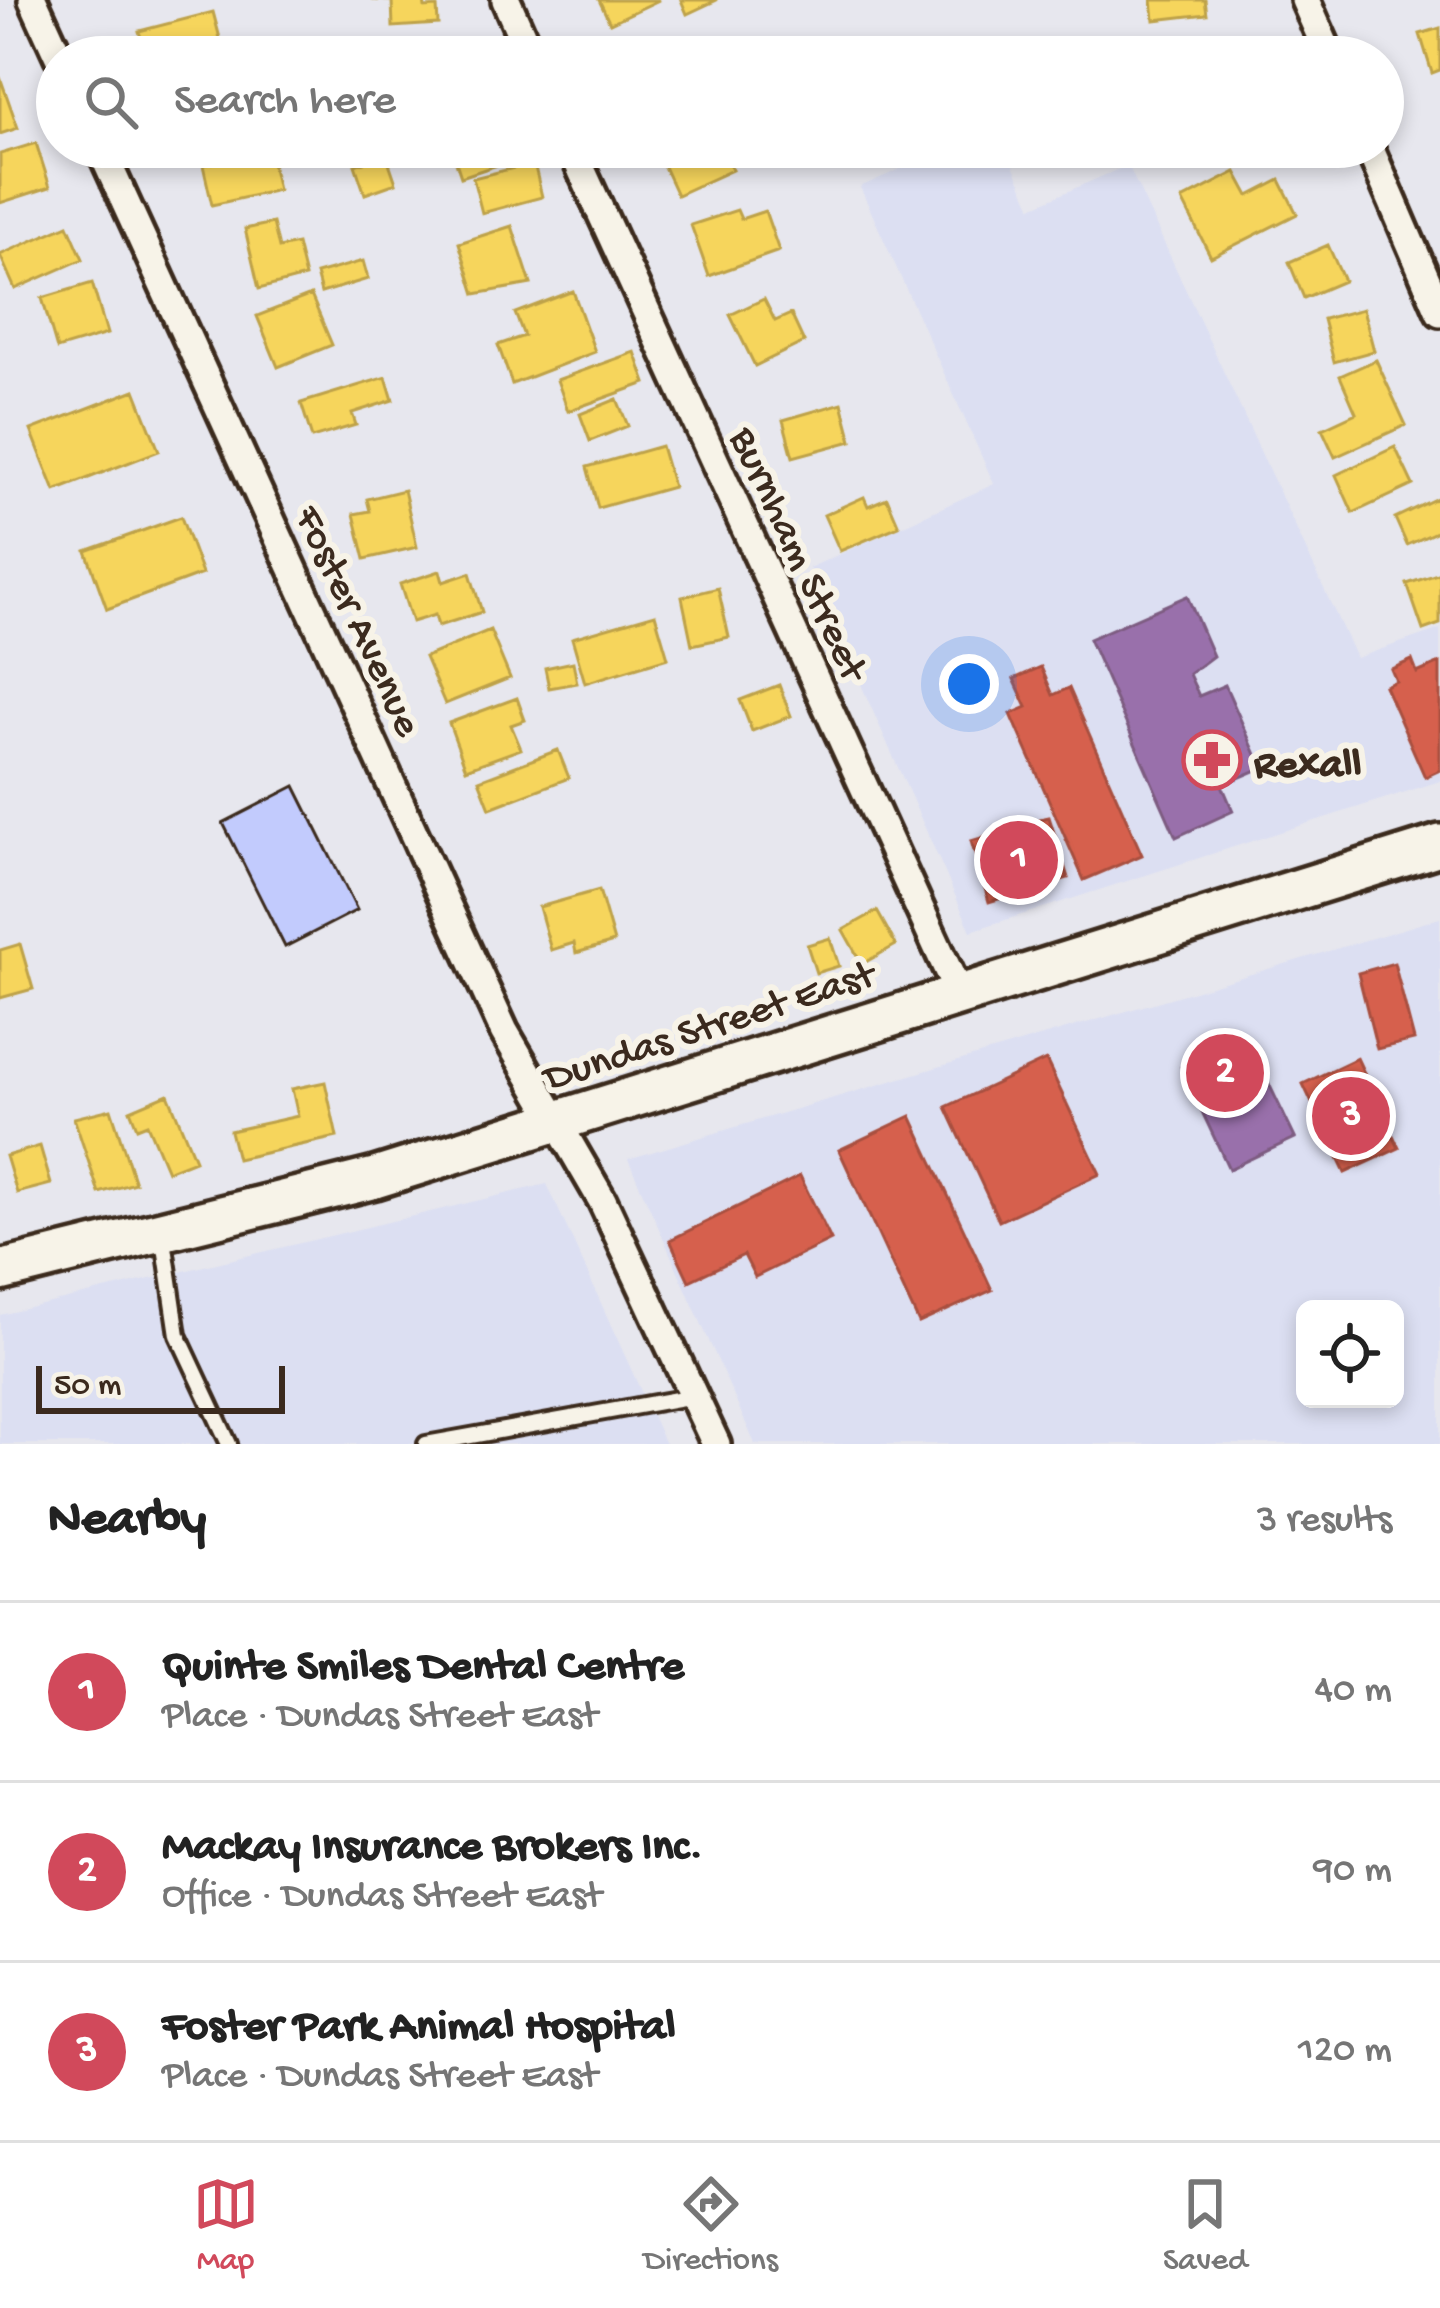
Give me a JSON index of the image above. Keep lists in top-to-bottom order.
{
  "streets": {
    "main road": ["Dundas Street East"],
    "street": ["Burnham Street", "Foster Avenue"]
  },
  "crossings": [
    ["Burnham Street", "Dundas Street East"],
    ["Foster Avenue", "Dundas Street East"]
  ],
  "places": {
    "pharmacy": ["Rexall"]
  },
  "scale_bar": "50 m",
  "page": {
    "search": "Search here",
    "pins": ["1", "2", "3"],
    "scale": "50 m",
    "heading": ["Nearby", "3 results"],
    "list": [
      {
        "mark": "1",
        "name": "Quinte Smiles Dental Centre",
        "note": "Place · Dundas Street East",
        "value": "40 m"
      },
      {
        "mark": "2",
        "name": "Mackay Insurance Brokers Inc.",
        "note": "Office · Dundas Street East",
        "value": "90 m"
      },
      {
        "mark": "3",
        "name": "Foster Park Animal Hospital",
        "note": "Place · Dundas Street East",
        "value": "120 m"
      }
    ],
    "nav": ["Map", "Directions", "Saved"]
  }
}
